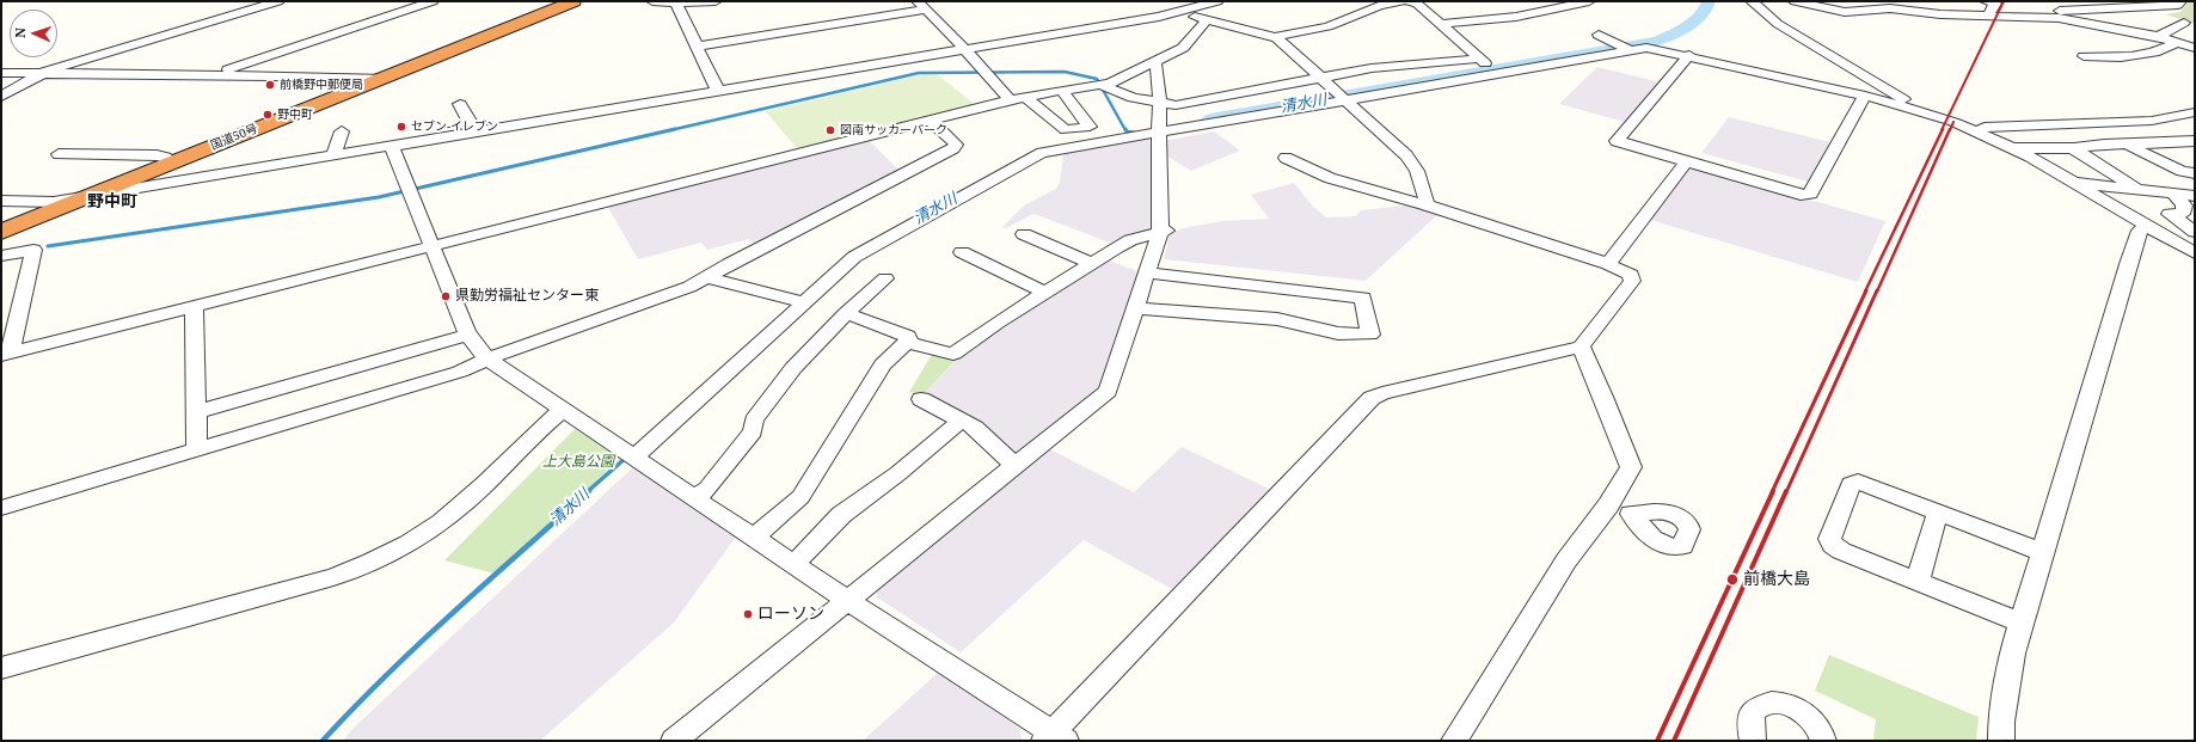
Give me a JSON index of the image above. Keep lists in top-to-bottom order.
{
  "streets": {
    "highway": ["国道50号"]
  },
  "districts": ["野中町"],
  "water": ["清水川"],
  "parks": ["上大島公園"],
  "places": [
    "前橋野中郵便局",
    "野中町",
    "セブン-イレブン",
    "図南サッカーパーク",
    "県勤労福祉センター東",
    "前橋大島",
    "ローソン"
  ],
  "north": "left"
}
